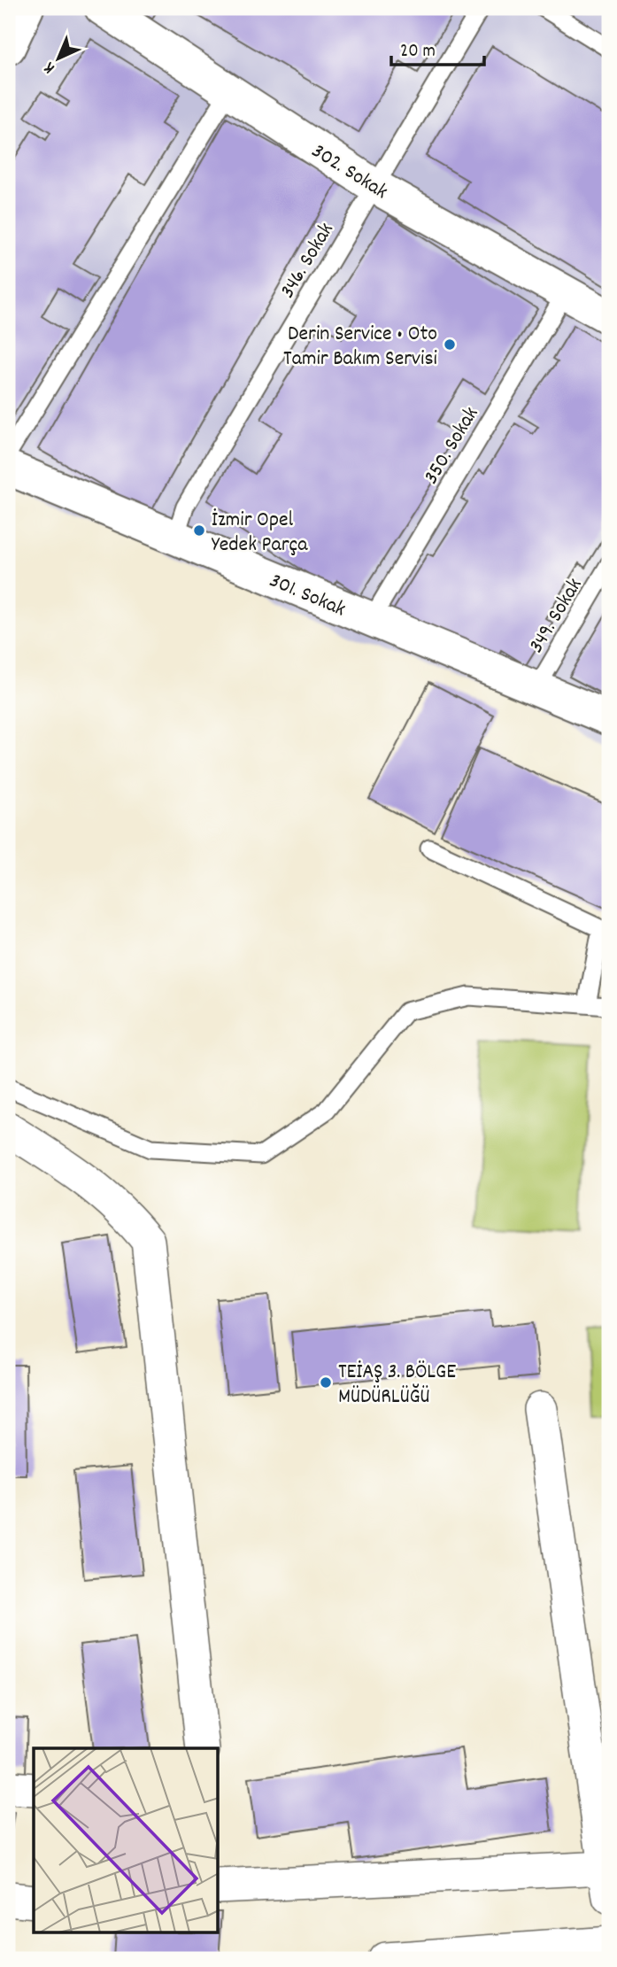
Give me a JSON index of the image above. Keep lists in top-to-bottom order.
{
  "streets": {
    "street": ["302. Sokak", "301. Sokak"],
    "lane": ["346. Sokak", "350. Sokak", "349. Sokak"]
  },
  "crossings": [
    ["302. Sokak", "346. Sokak"],
    ["302. Sokak", "350. Sokak"],
    ["346. Sokak", "301. Sokak"],
    ["350. Sokak", "301. Sokak"],
    ["301. Sokak", "349. Sokak"]
  ],
  "places": ["Derin Service • Oto Tamir Bakım Servisi", "İzmir Opel Yedek Parça", "TEİAŞ 3. BÖLGE MÜDÜRLÜĞÜ"],
  "scale_bar": "20 m",
  "north": "bottom left"
}
